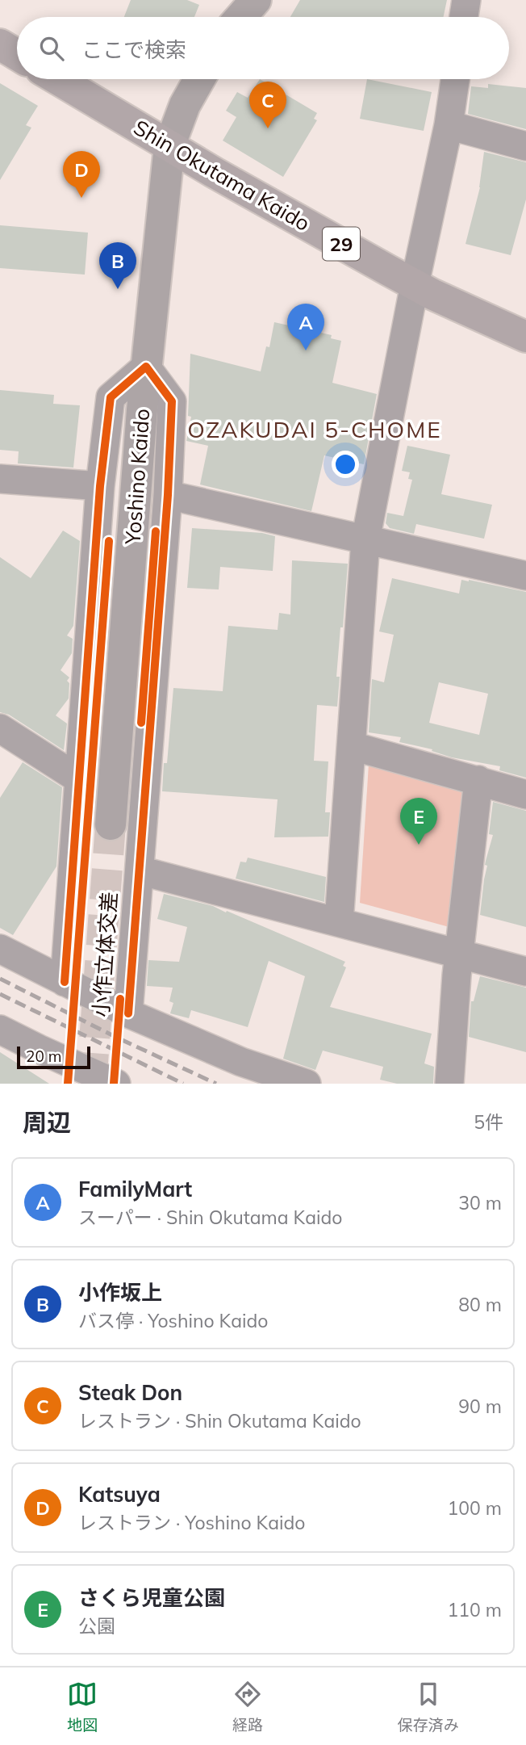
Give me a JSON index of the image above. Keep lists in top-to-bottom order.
{
  "streets": {
    "main road": ["Shin Okutama Kaido", "29", "Yoshino Kaido"],
    "cycle path": ["小作立体交差"]
  },
  "crossings": [
    ["Shin Okutama Kaido", "Yoshino Kaido"]
  ],
  "districts": ["OZAKUDAI 5-CHOME"],
  "scale_bar": "20 m",
  "page": {
    "search": "ここで検索",
    "pins": [
      "C",
      "D",
      "B",
      "A",
      "E"
    ],
    "scale": "20 m",
    "heading": ["周辺", "5件"],
    "list": [
      {
        "mark": "A",
        "name": "FamilyMart",
        "note": "スーパー · Shin Okutama Kaido",
        "value": "30 m"
      },
      {
        "mark": "B",
        "name": "小作坂上",
        "note": "バス停 · Yoshino Kaido",
        "value": "80 m"
      },
      {
        "mark": "C",
        "name": "Steak Don",
        "note": "レストラン · Shin Okutama Kaido",
        "value": "90 m"
      },
      {
        "mark": "D",
        "name": "Katsuya",
        "note": "レストラン · Yoshino Kaido",
        "value": "100 m"
      },
      {
        "mark": "E",
        "name": "さくら児童公園",
        "note": "公園",
        "value": "110 m"
      }
    ],
    "nav": ["地図", "経路", "保存済み"]
  }
}
